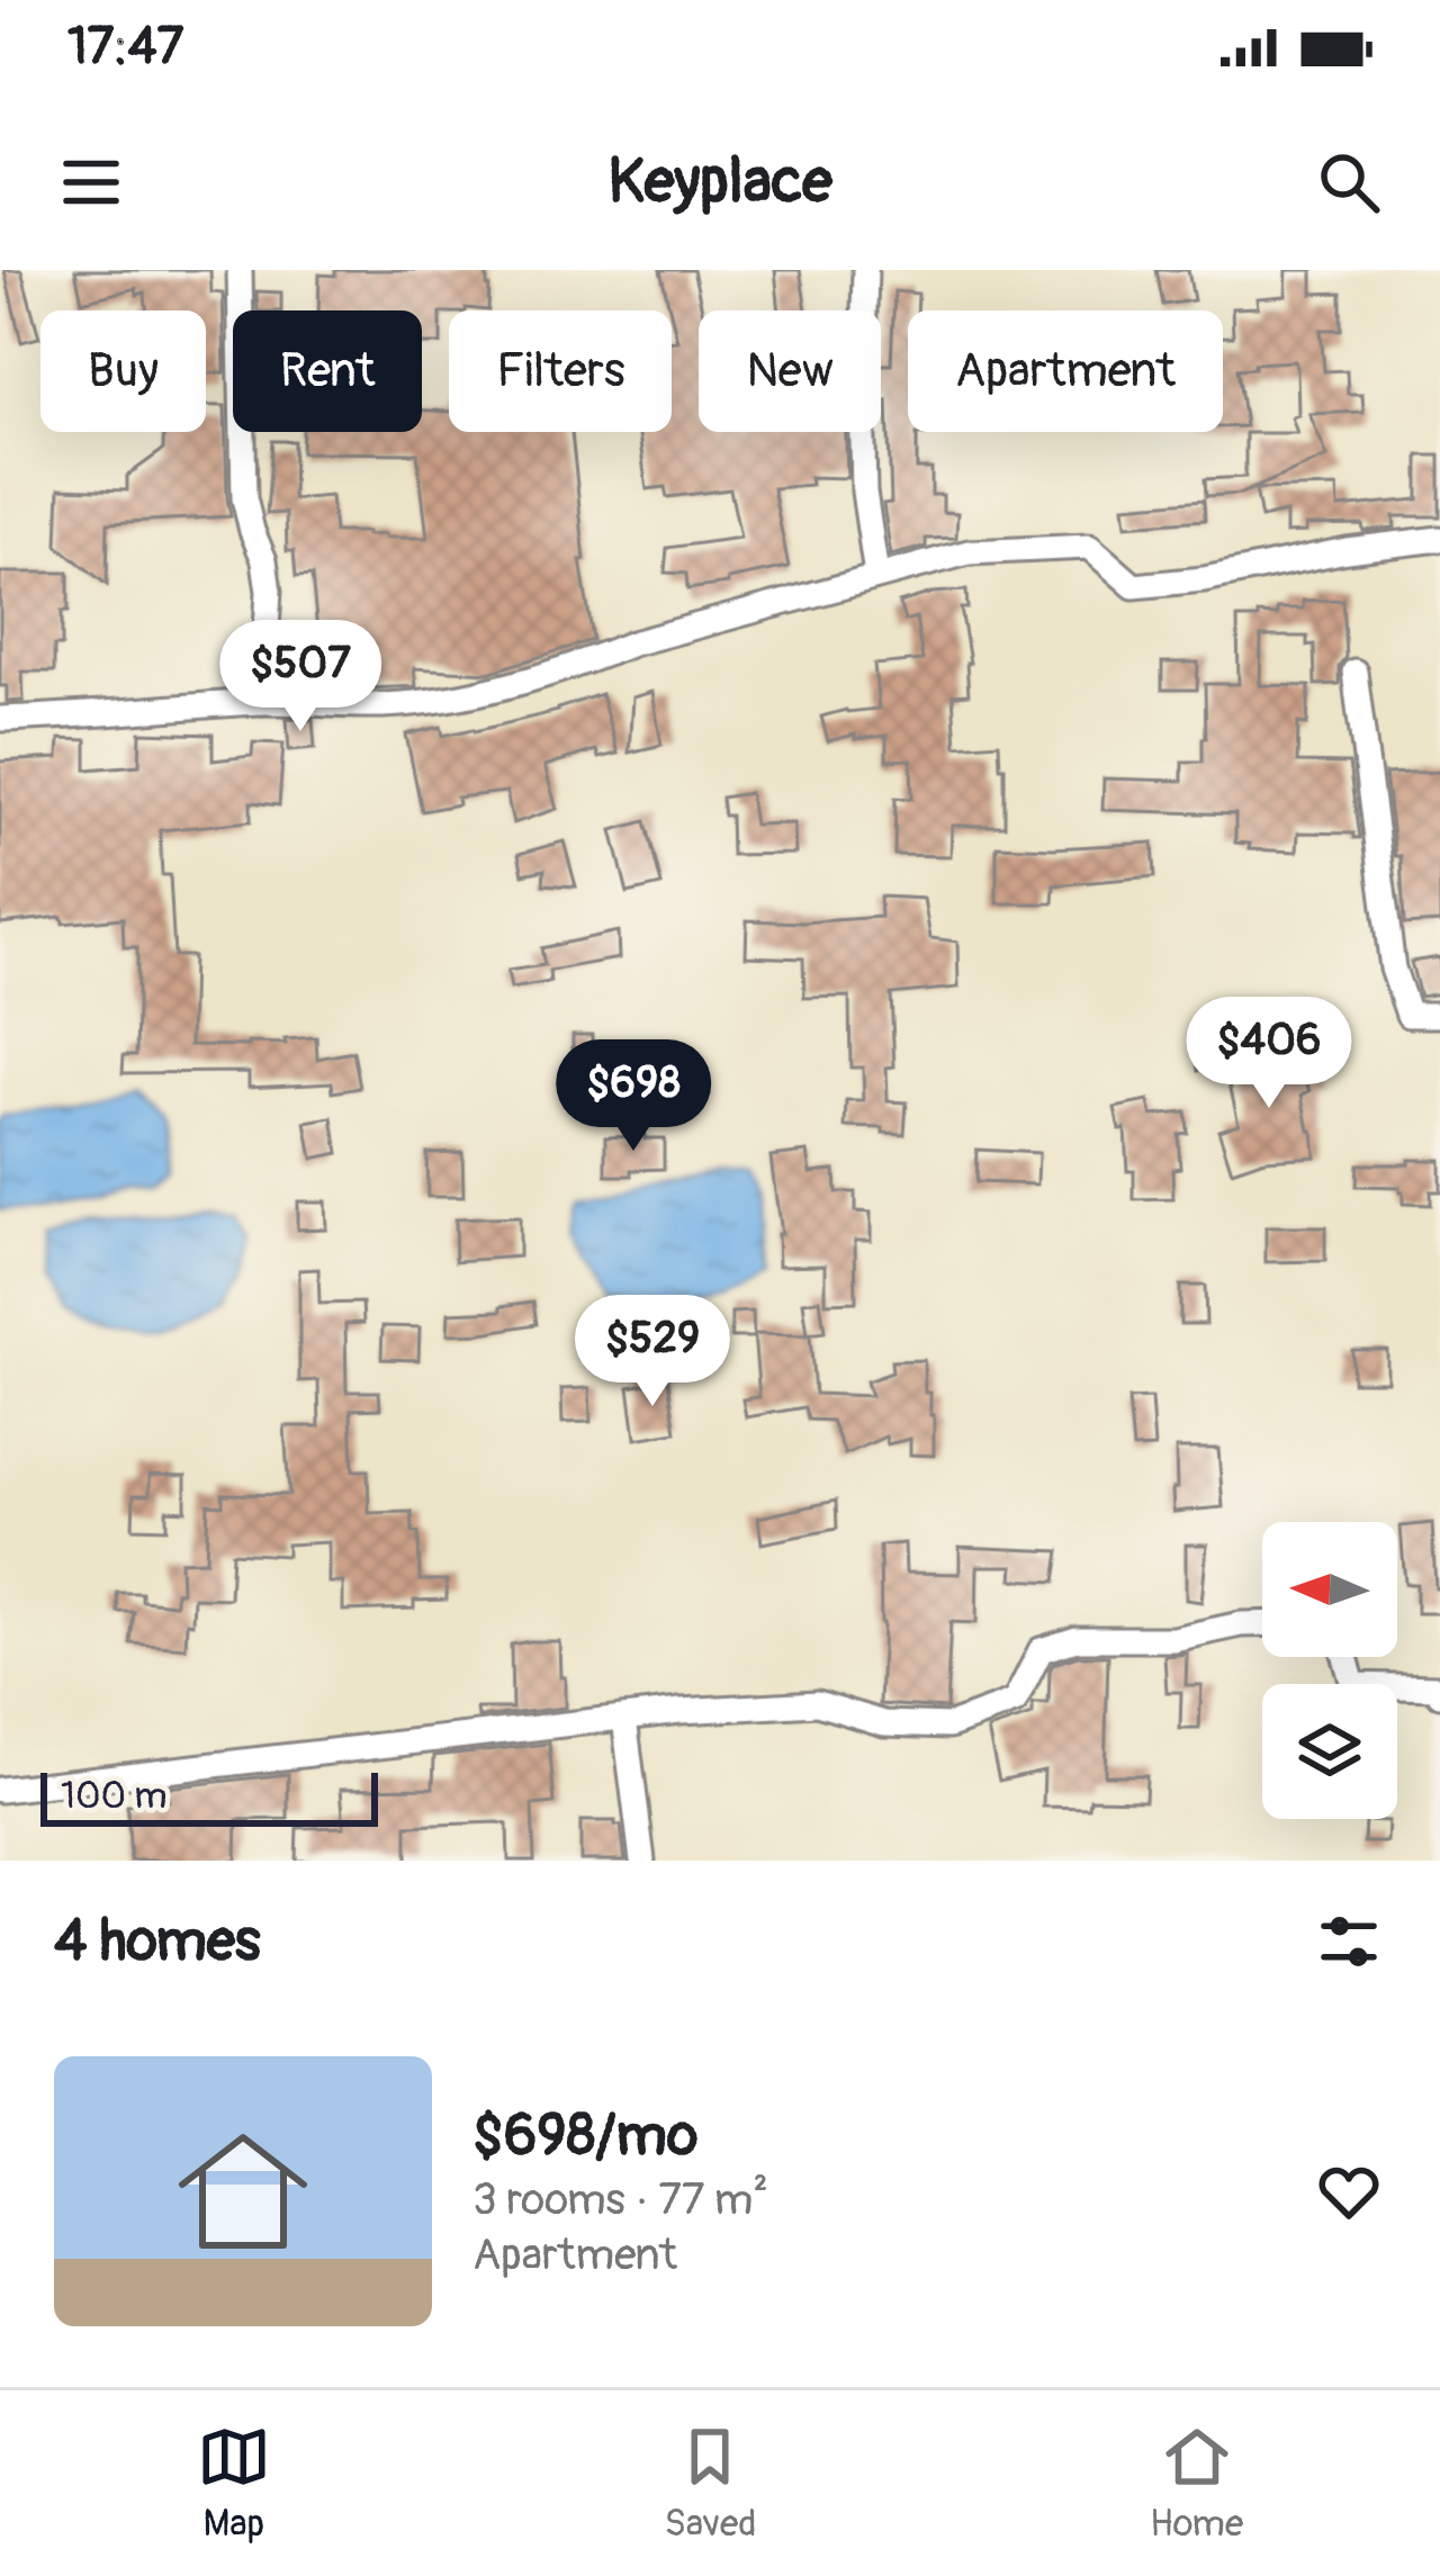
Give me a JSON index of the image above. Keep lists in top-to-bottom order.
{
  "scale_bar": "100 m",
  "north": "left",
  "page": {
    "status": "17:47",
    "header": "Keyplace",
    "chip": [
      "Buy",
      "Rent",
      "Filters",
      "New",
      "Apartment"
    ],
    "price": [
      "$507",
      "$406",
      "$698",
      "$529"
    ],
    "scale": "100 m",
    "heading": "4 homes",
    "list": [
      {
        "name": "$698/mo",
        "note": "3 rooms · 77 m² · Apartment"
      }
    ],
    "tabs": ["Map", "Saved", "Home"]
  }
}
